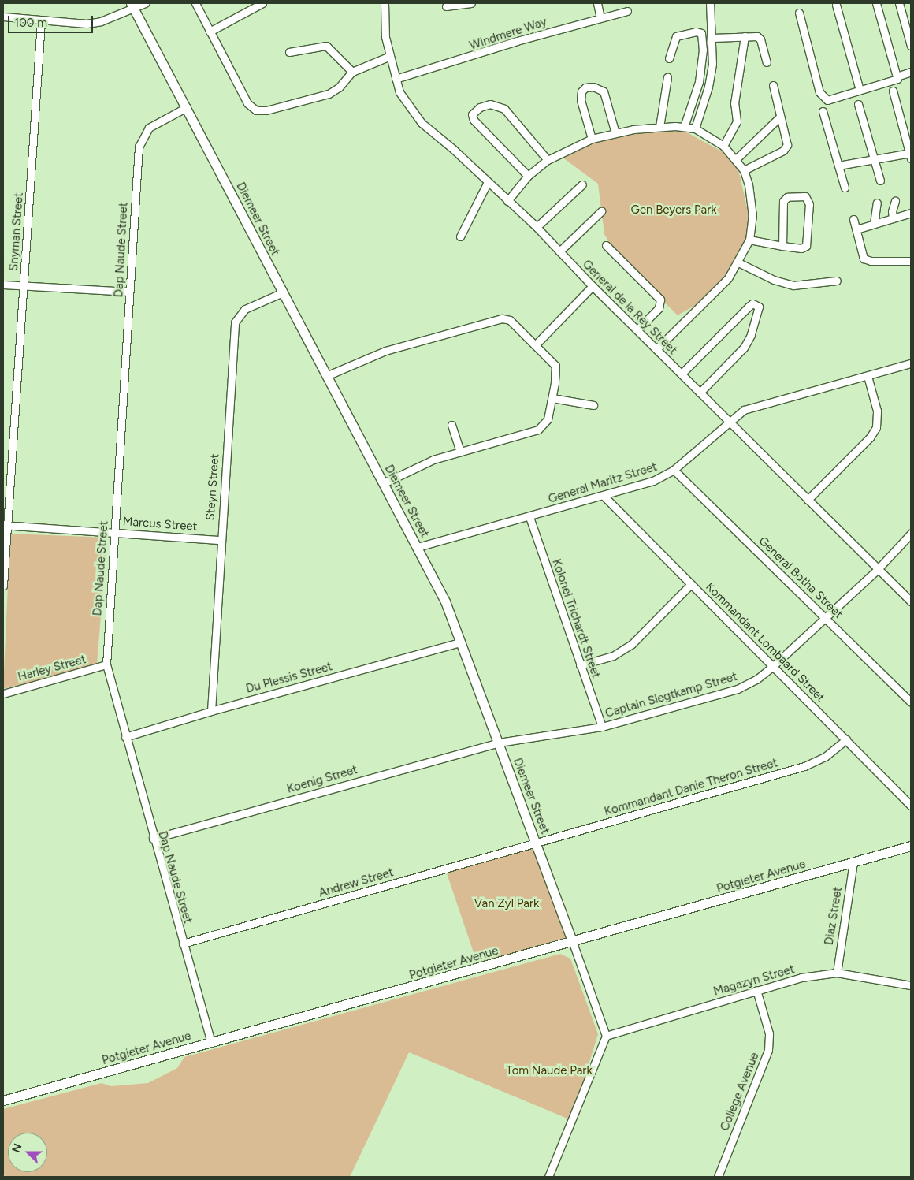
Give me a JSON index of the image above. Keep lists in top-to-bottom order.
{
  "streets": {
    "street": [
      "Windmere Way",
      "Diemeer Street",
      "Snyman Street",
      "Dap Naude Street",
      "General de la Rey Street",
      "General Maritz Street",
      "Steyn Street",
      "Marcus Street",
      "General Botha Street",
      "Kolonel Trichardt Street",
      "Kommandant Lombaard Street",
      "Harley Street",
      "Du Plessis Street",
      "Captain Slegtkamp Street",
      "Koenig Street",
      "Kommandant Danie Theron Street",
      "Potgieter Avenue",
      "Andrew Street",
      "Diaz Street",
      "Magazyn Street",
      "College Avenue"
    ]
  },
  "crossings": [
    ["Windmere Way", "General de la Rey Street"],
    ["Diemeer Street", "Dap Naude Street"],
    ["Diemeer Street", "General Maritz Street"],
    ["Diemeer Street", "Steyn Street"],
    ["Diemeer Street", "Du Plessis Street"],
    ["Diemeer Street", "Captain Slegtkamp Street"],
    ["Diemeer Street", "Koenig Street"],
    ["Diemeer Street", "Kommandant Danie Theron Street"],
    ["Diemeer Street", "Potgieter Avenue"],
    ["Diemeer Street", "Andrew Street"],
    ["Diemeer Street", "Magazyn Street"],
    ["Snyman Street", "Marcus Street"],
    ["Dap Naude Street", "Marcus Street"],
    ["Dap Naude Street", "Harley Street"],
    ["Dap Naude Street", "Du Plessis Street"],
    ["Dap Naude Street", "Koenig Street"],
    ["Dap Naude Street", "Potgieter Avenue"],
    ["Dap Naude Street", "Andrew Street"],
    ["General de la Rey Street", "General Maritz Street"],
    ["General de la Rey Street", "Captain Slegtkamp Street"],
    ["General Maritz Street", "General Botha Street"],
    ["General Maritz Street", "Kolonel Trichardt Street"],
    ["General Maritz Street", "Kommandant Lombaard Street"],
    ["Steyn Street", "Marcus Street"],
    ["Steyn Street", "Du Plessis Street"],
    ["General Botha Street", "Captain Slegtkamp Street"],
    ["Kolonel Trichardt Street", "Captain Slegtkamp Street"],
    ["Kommandant Lombaard Street", "Captain Slegtkamp Street"],
    ["Kommandant Lombaard Street", "Kommandant Danie Theron Street"],
    ["Captain Slegtkamp Street", "Koenig Street"],
    ["Kommandant Danie Theron Street", "Andrew Street"],
    ["Potgieter Avenue", "Diaz Street"],
    ["Diaz Street", "Magazyn Street"],
    ["Magazyn Street", "College Avenue"]
  ],
  "parks": ["Gen Beyers Park", "Van Zyl Park", "Tom Naude Park"],
  "scale_bar": "100 m",
  "north": "left"
}
